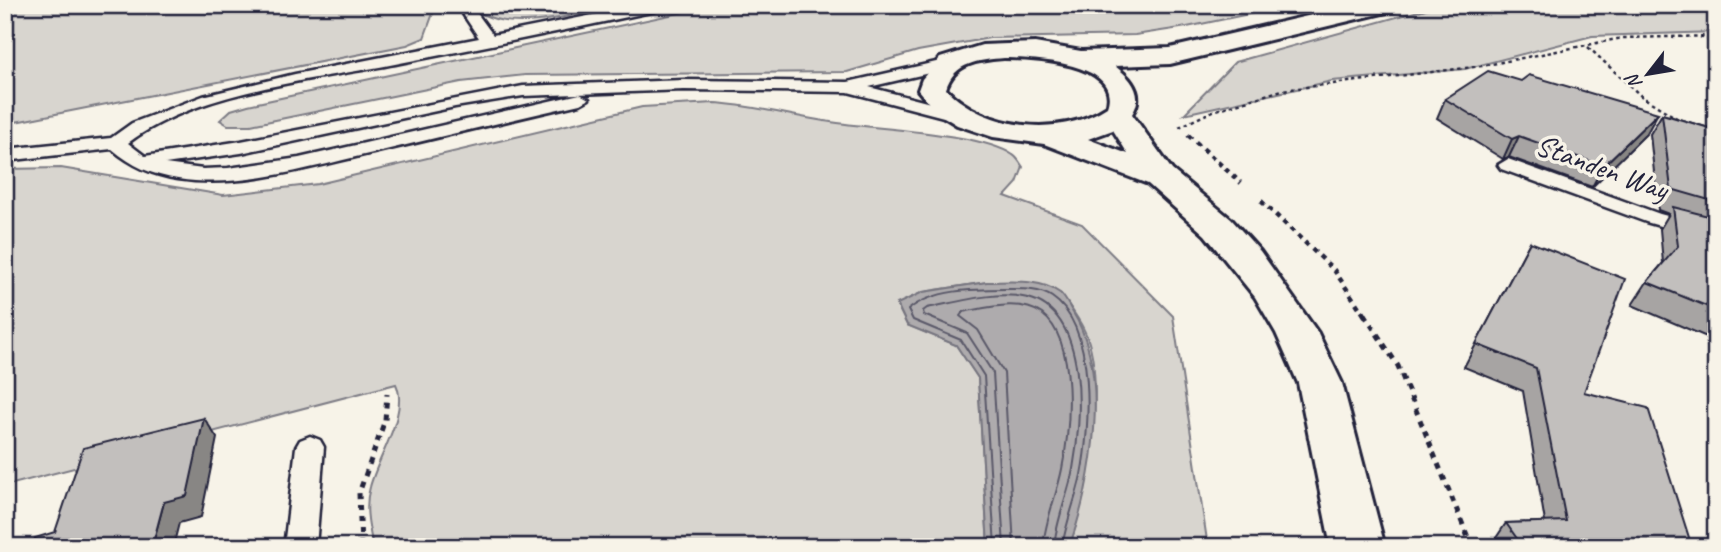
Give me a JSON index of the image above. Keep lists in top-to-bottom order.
{
  "streets": {
    "lane": ["Standen Way"]
  },
  "north": "bottom left"
}
